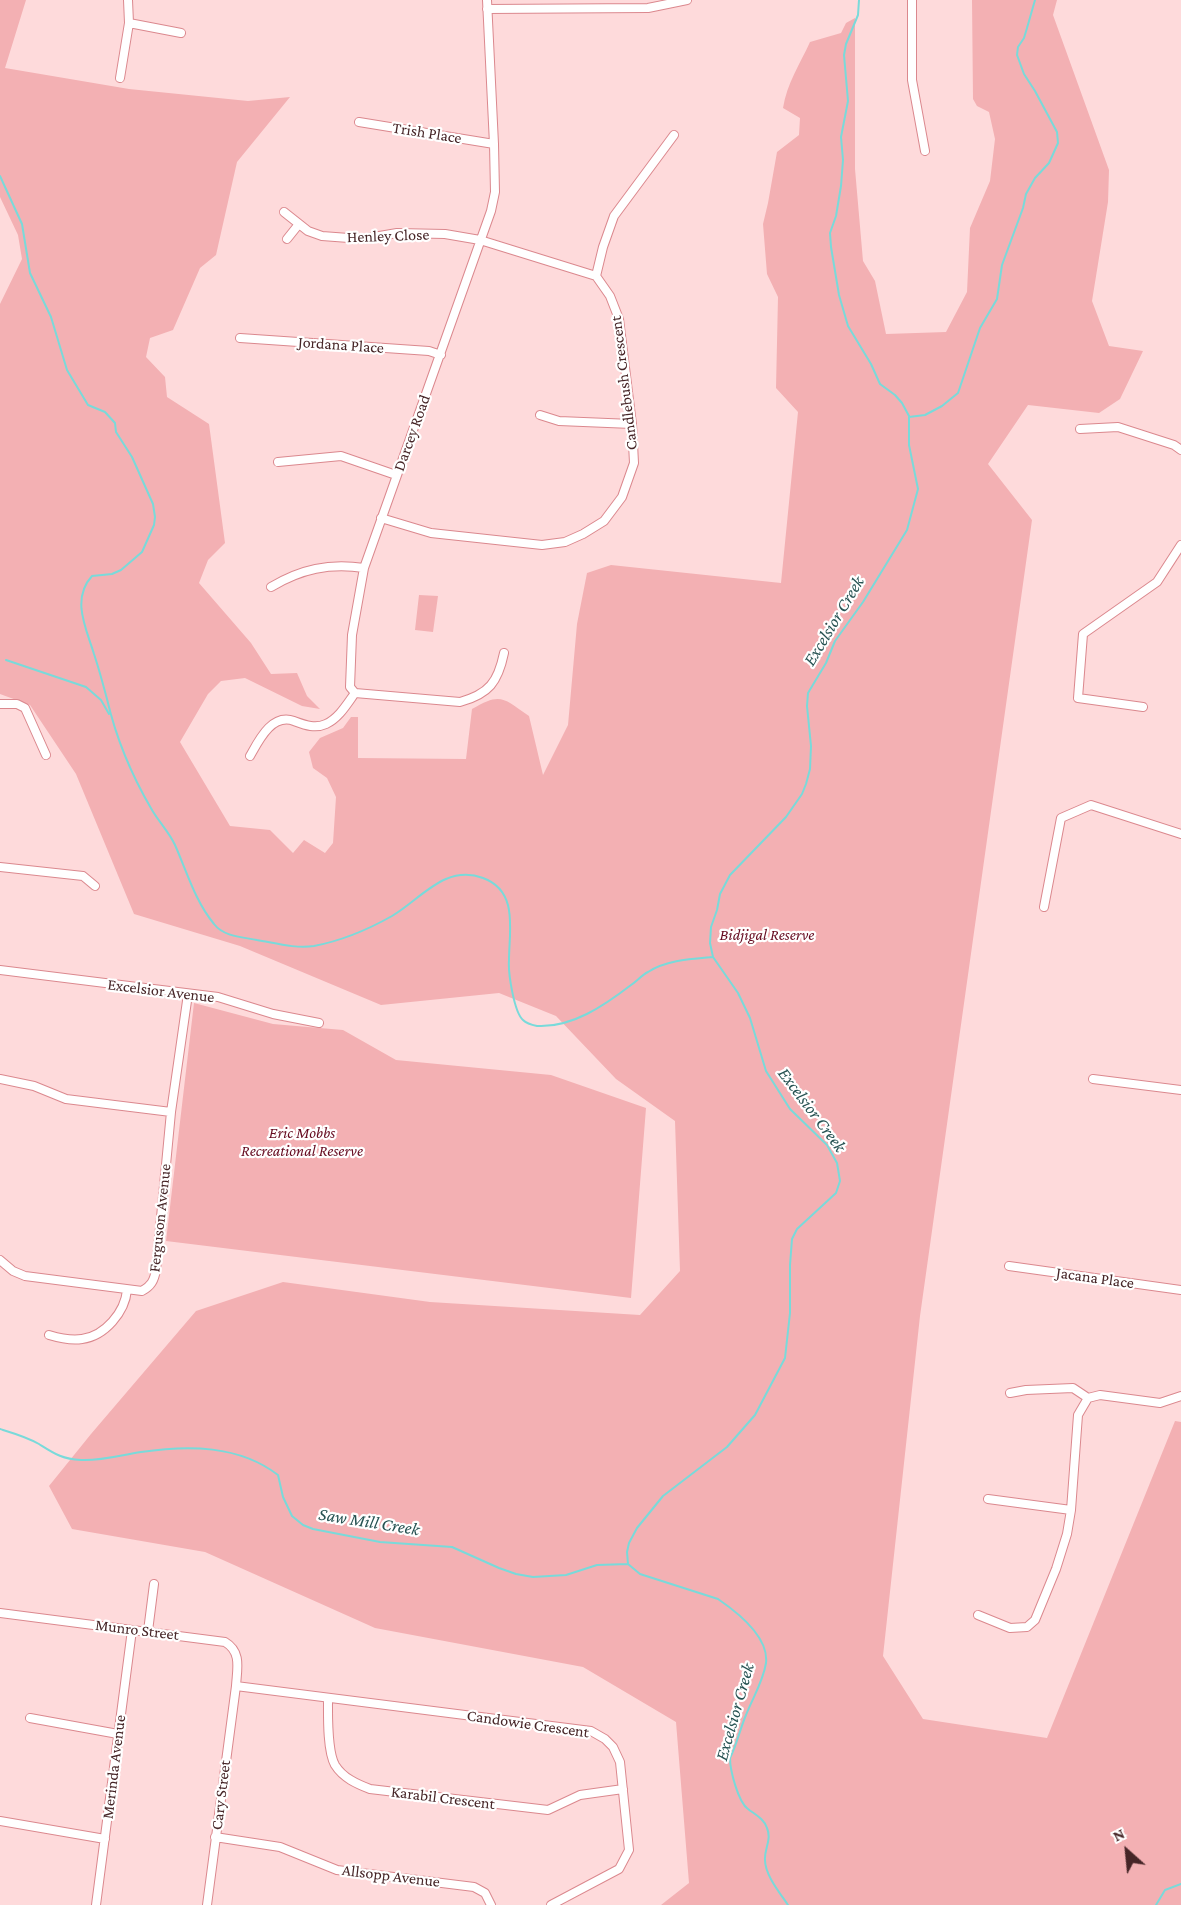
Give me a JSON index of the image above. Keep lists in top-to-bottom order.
{
  "streets": {
    "street": [
      "Trish Place",
      "Henley Close",
      "Jordana Place",
      "Candlebush Crescent",
      "Darcey Road",
      "Excelsior Avenue",
      "Ferguson Avenue",
      "Jacana Place",
      "Munro Street",
      "Candowie Crescent",
      "Merinda Avenue",
      "Cary Street",
      "Karabil Crescent",
      "Allsopp Avenue"
    ]
  },
  "crossings": [
    ["Trish Place", "Darcey Road"],
    ["Henley Close", "Darcey Road"],
    ["Jordana Place", "Darcey Road"],
    ["Candlebush Crescent", "Darcey Road"],
    ["Excelsior Avenue", "Ferguson Avenue"],
    ["Munro Street", "Candowie Crescent"],
    ["Munro Street", "Merinda Avenue"],
    ["Munro Street", "Cary Street"],
    ["Candowie Crescent", "Cary Street"],
    ["Candowie Crescent", "Karabil Crescent"],
    ["Cary Street", "Allsopp Avenue"]
  ],
  "water": ["Excelsior Creek", "Saw Mill Creek"],
  "parks": ["Bidjigal Reserve", "Eric Mobbs Recreational Reserve"],
  "north": "top left"
}
